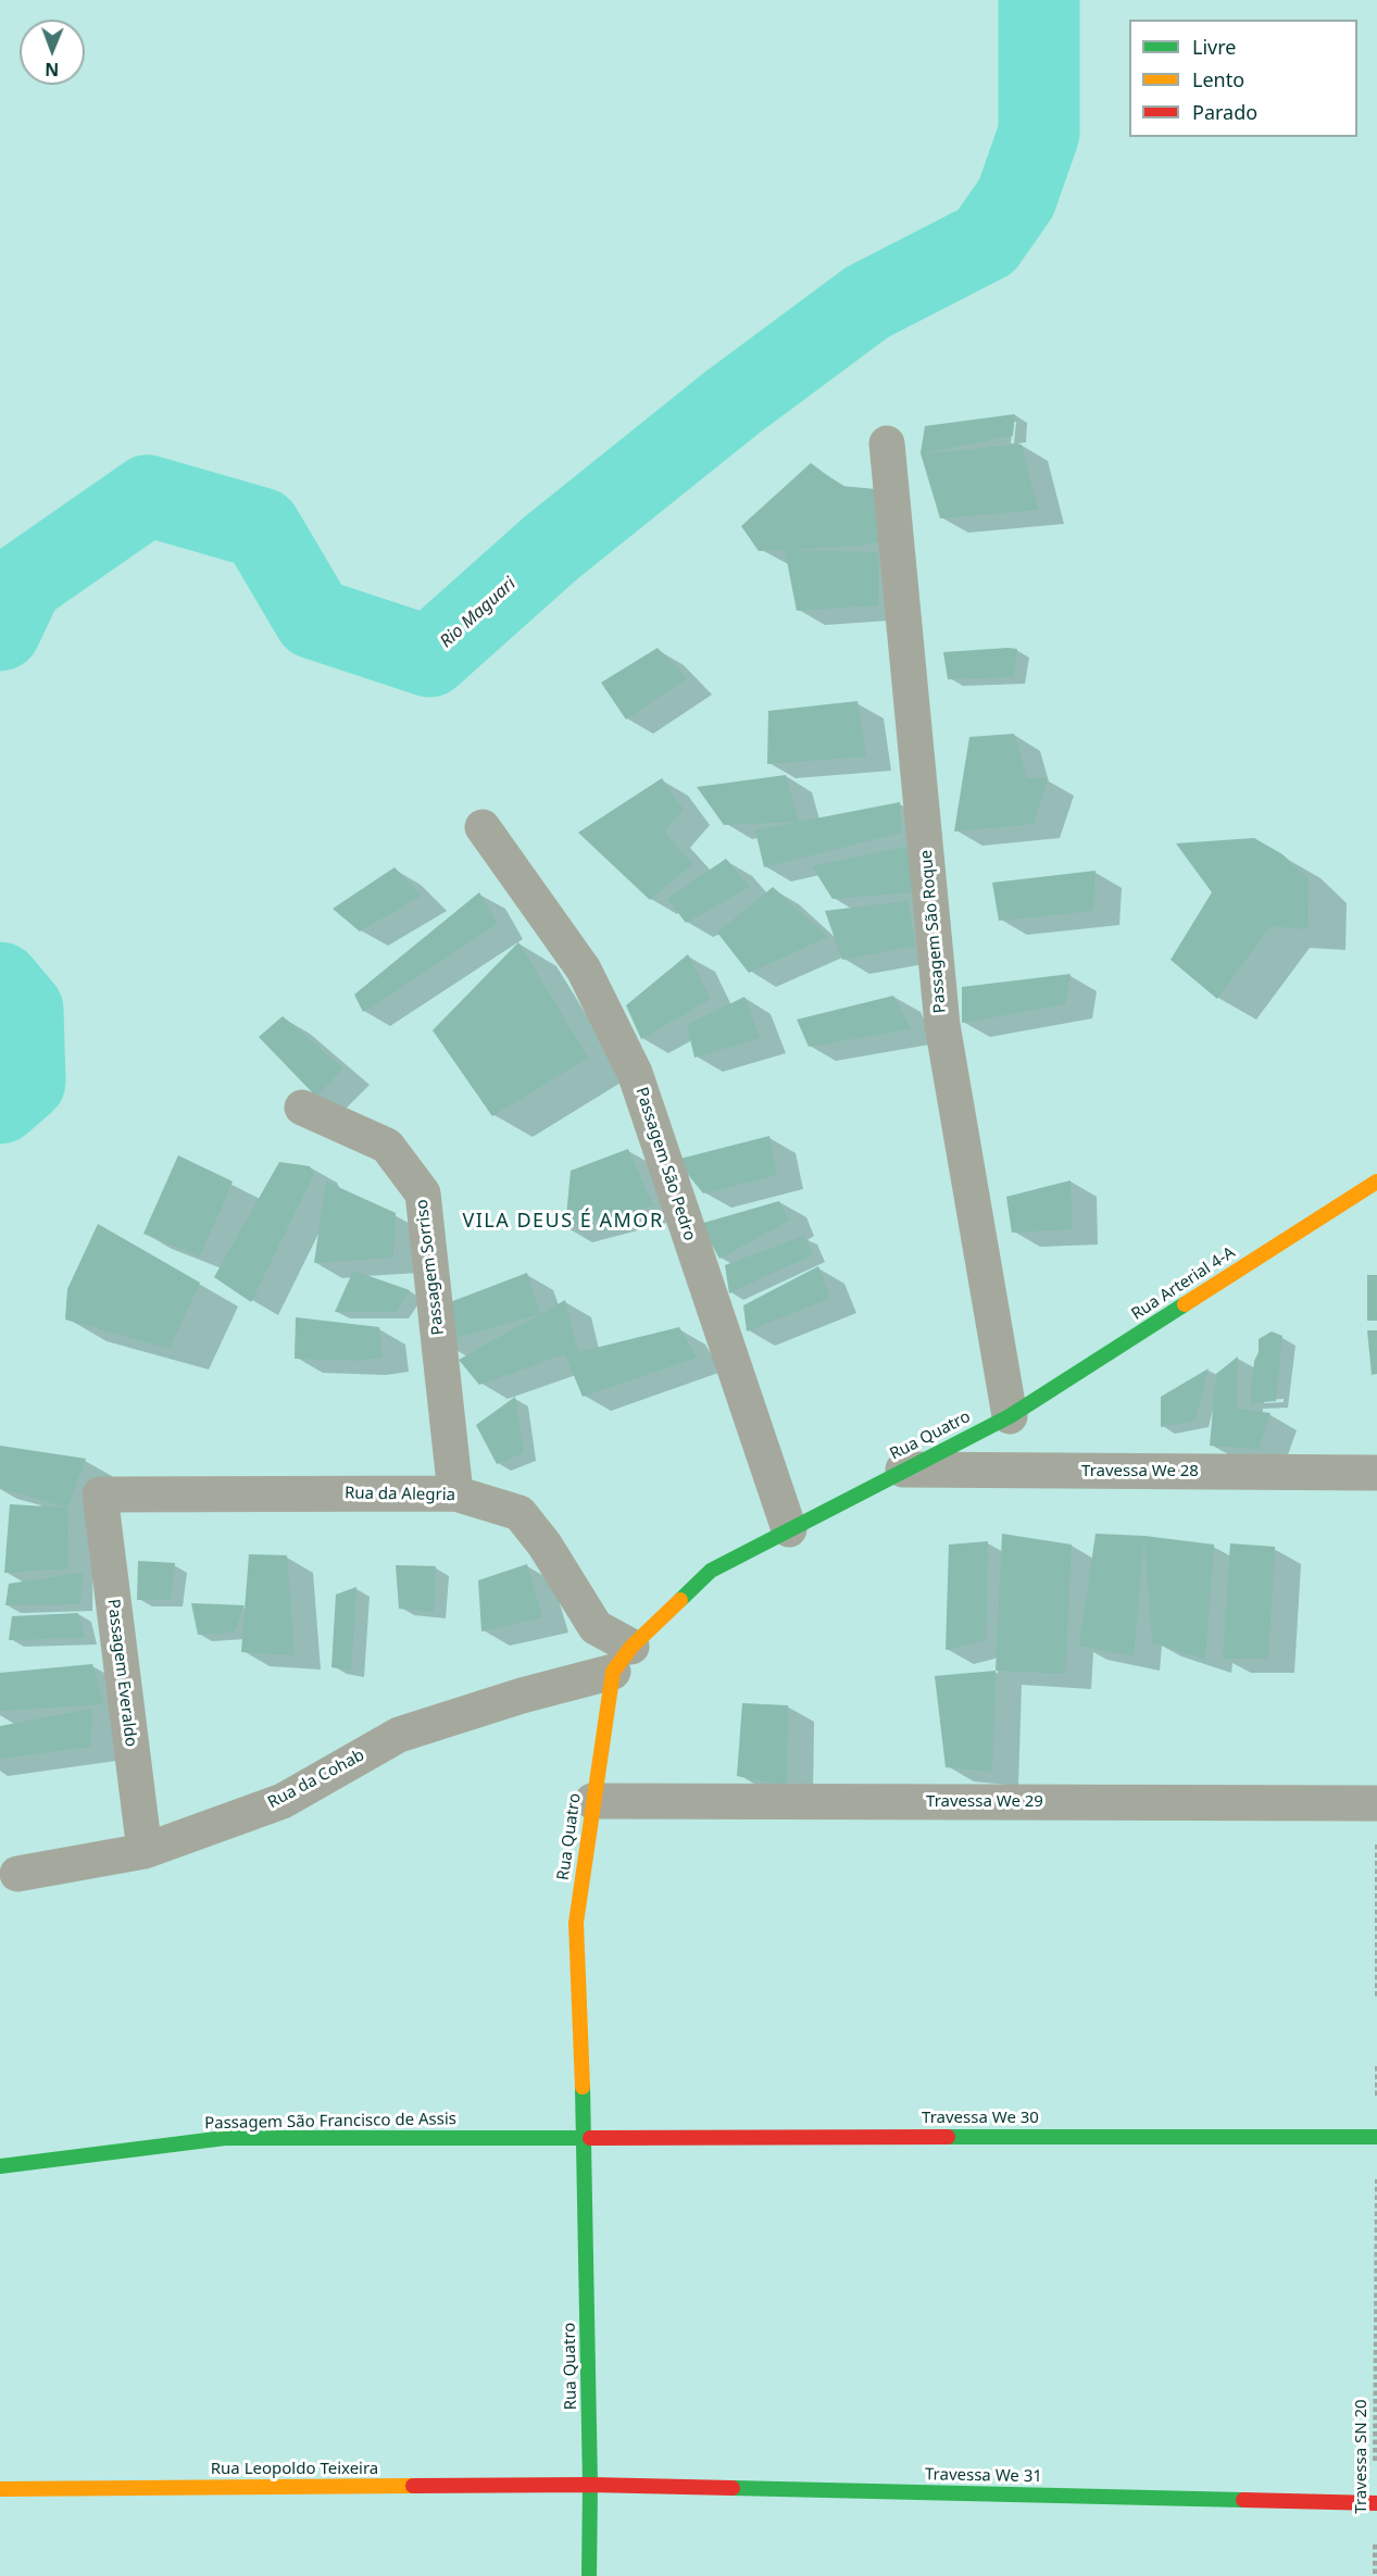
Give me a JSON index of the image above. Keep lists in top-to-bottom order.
{
  "streets": {
    "main road": [
      "Rua Arterial 4-A",
      "Rua Quatro",
      "Travessa We 30",
      "Passagem São Francisco de Assis",
      "Rua Leopoldo Teixeira",
      "Travessa We 31"
    ],
    "street": [
      "Passagem São Roque",
      "Passagem São Pedro",
      "Passagem Sorriso",
      "Travessa We 28",
      "Rua da Alegria",
      "Passagem Everaldo",
      "Rua da Cohab",
      "Travessa We 29"
    ],
    "path": ["Travessa SN 20"]
  },
  "crossings": [
    ["Passagem São Roque", "Rua Arterial 4-A"],
    ["Passagem São Roque", "Rua Quatro"],
    ["Passagem São Pedro", "Rua Quatro"],
    ["Passagem Sorriso", "Rua da Alegria"],
    ["Rua Arterial 4-A", "Rua Quatro"],
    ["Rua Quatro", "Travessa We 28"],
    ["Rua Quatro", "Rua da Alegria"],
    ["Rua Quatro", "Rua da Cohab"],
    ["Rua Quatro", "Travessa We 29"],
    ["Rua Quatro", "Travessa We 30"],
    ["Rua Quatro", "Passagem São Francisco de Assis"],
    ["Rua Quatro", "Rua Leopoldo Teixeira"],
    ["Rua Quatro", "Travessa We 31"],
    ["Rua da Alegria", "Passagem Everaldo"],
    ["Rua da Alegria", "Rua da Cohab"],
    ["Passagem Everaldo", "Rua da Cohab"],
    ["Travessa We 30", "Passagem São Francisco de Assis"],
    ["Travessa We 30", "Travessa SN 20"],
    ["Travessa SN 20", "Travessa We 31"],
    ["Rua Leopoldo Teixeira", "Travessa We 31"]
  ],
  "districts": ["VILA DEUS É AMOR"],
  "water": ["Rio Maguari"],
  "legend": ["Livre", "Lento", "Parado"],
  "north": "bottom"
}
